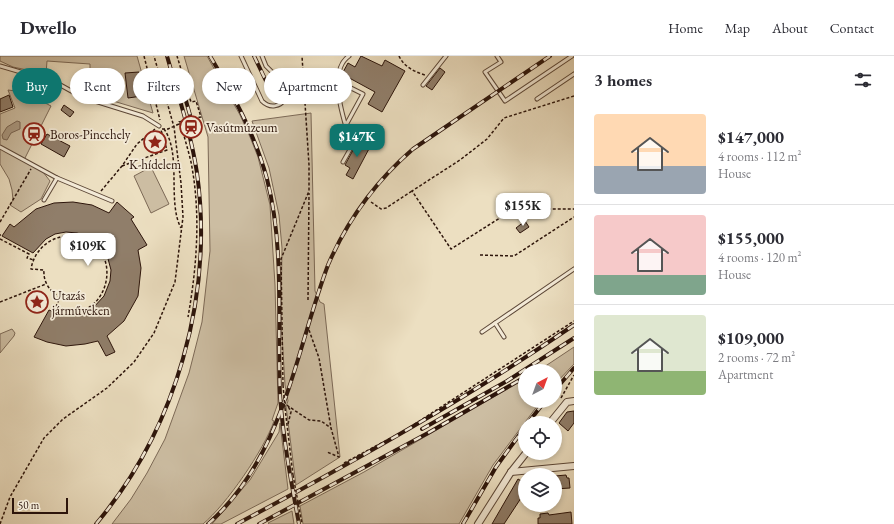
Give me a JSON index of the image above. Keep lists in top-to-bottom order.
{
  "places": {
    "station": ["Vasútmúzeum", "Boros-Pincehely"],
    "place": ["K-hídelem", "Utazás járműveken"]
  },
  "scale_bar": "50 m",
  "north": "top right",
  "page": {
    "header": "Dwello",
    "nav": [
      "Home",
      "Map",
      "About",
      "Contact"
    ],
    "heading": "3 homes",
    "chip": [
      "Buy",
      "Rent",
      "Filters",
      "New",
      "Apartment"
    ],
    "list": [
      {
        "name": "$147,000",
        "note": "4 rooms · 112 m² · House"
      },
      {
        "name": "$155,000",
        "note": "4 rooms · 120 m² · House"
      },
      {
        "name": "$109,000",
        "note": "2 rooms · 72 m² · Apartment"
      }
    ],
    "price": ["$147K", "$155K", "$109K"],
    "scale": "50 m"
  }
}
